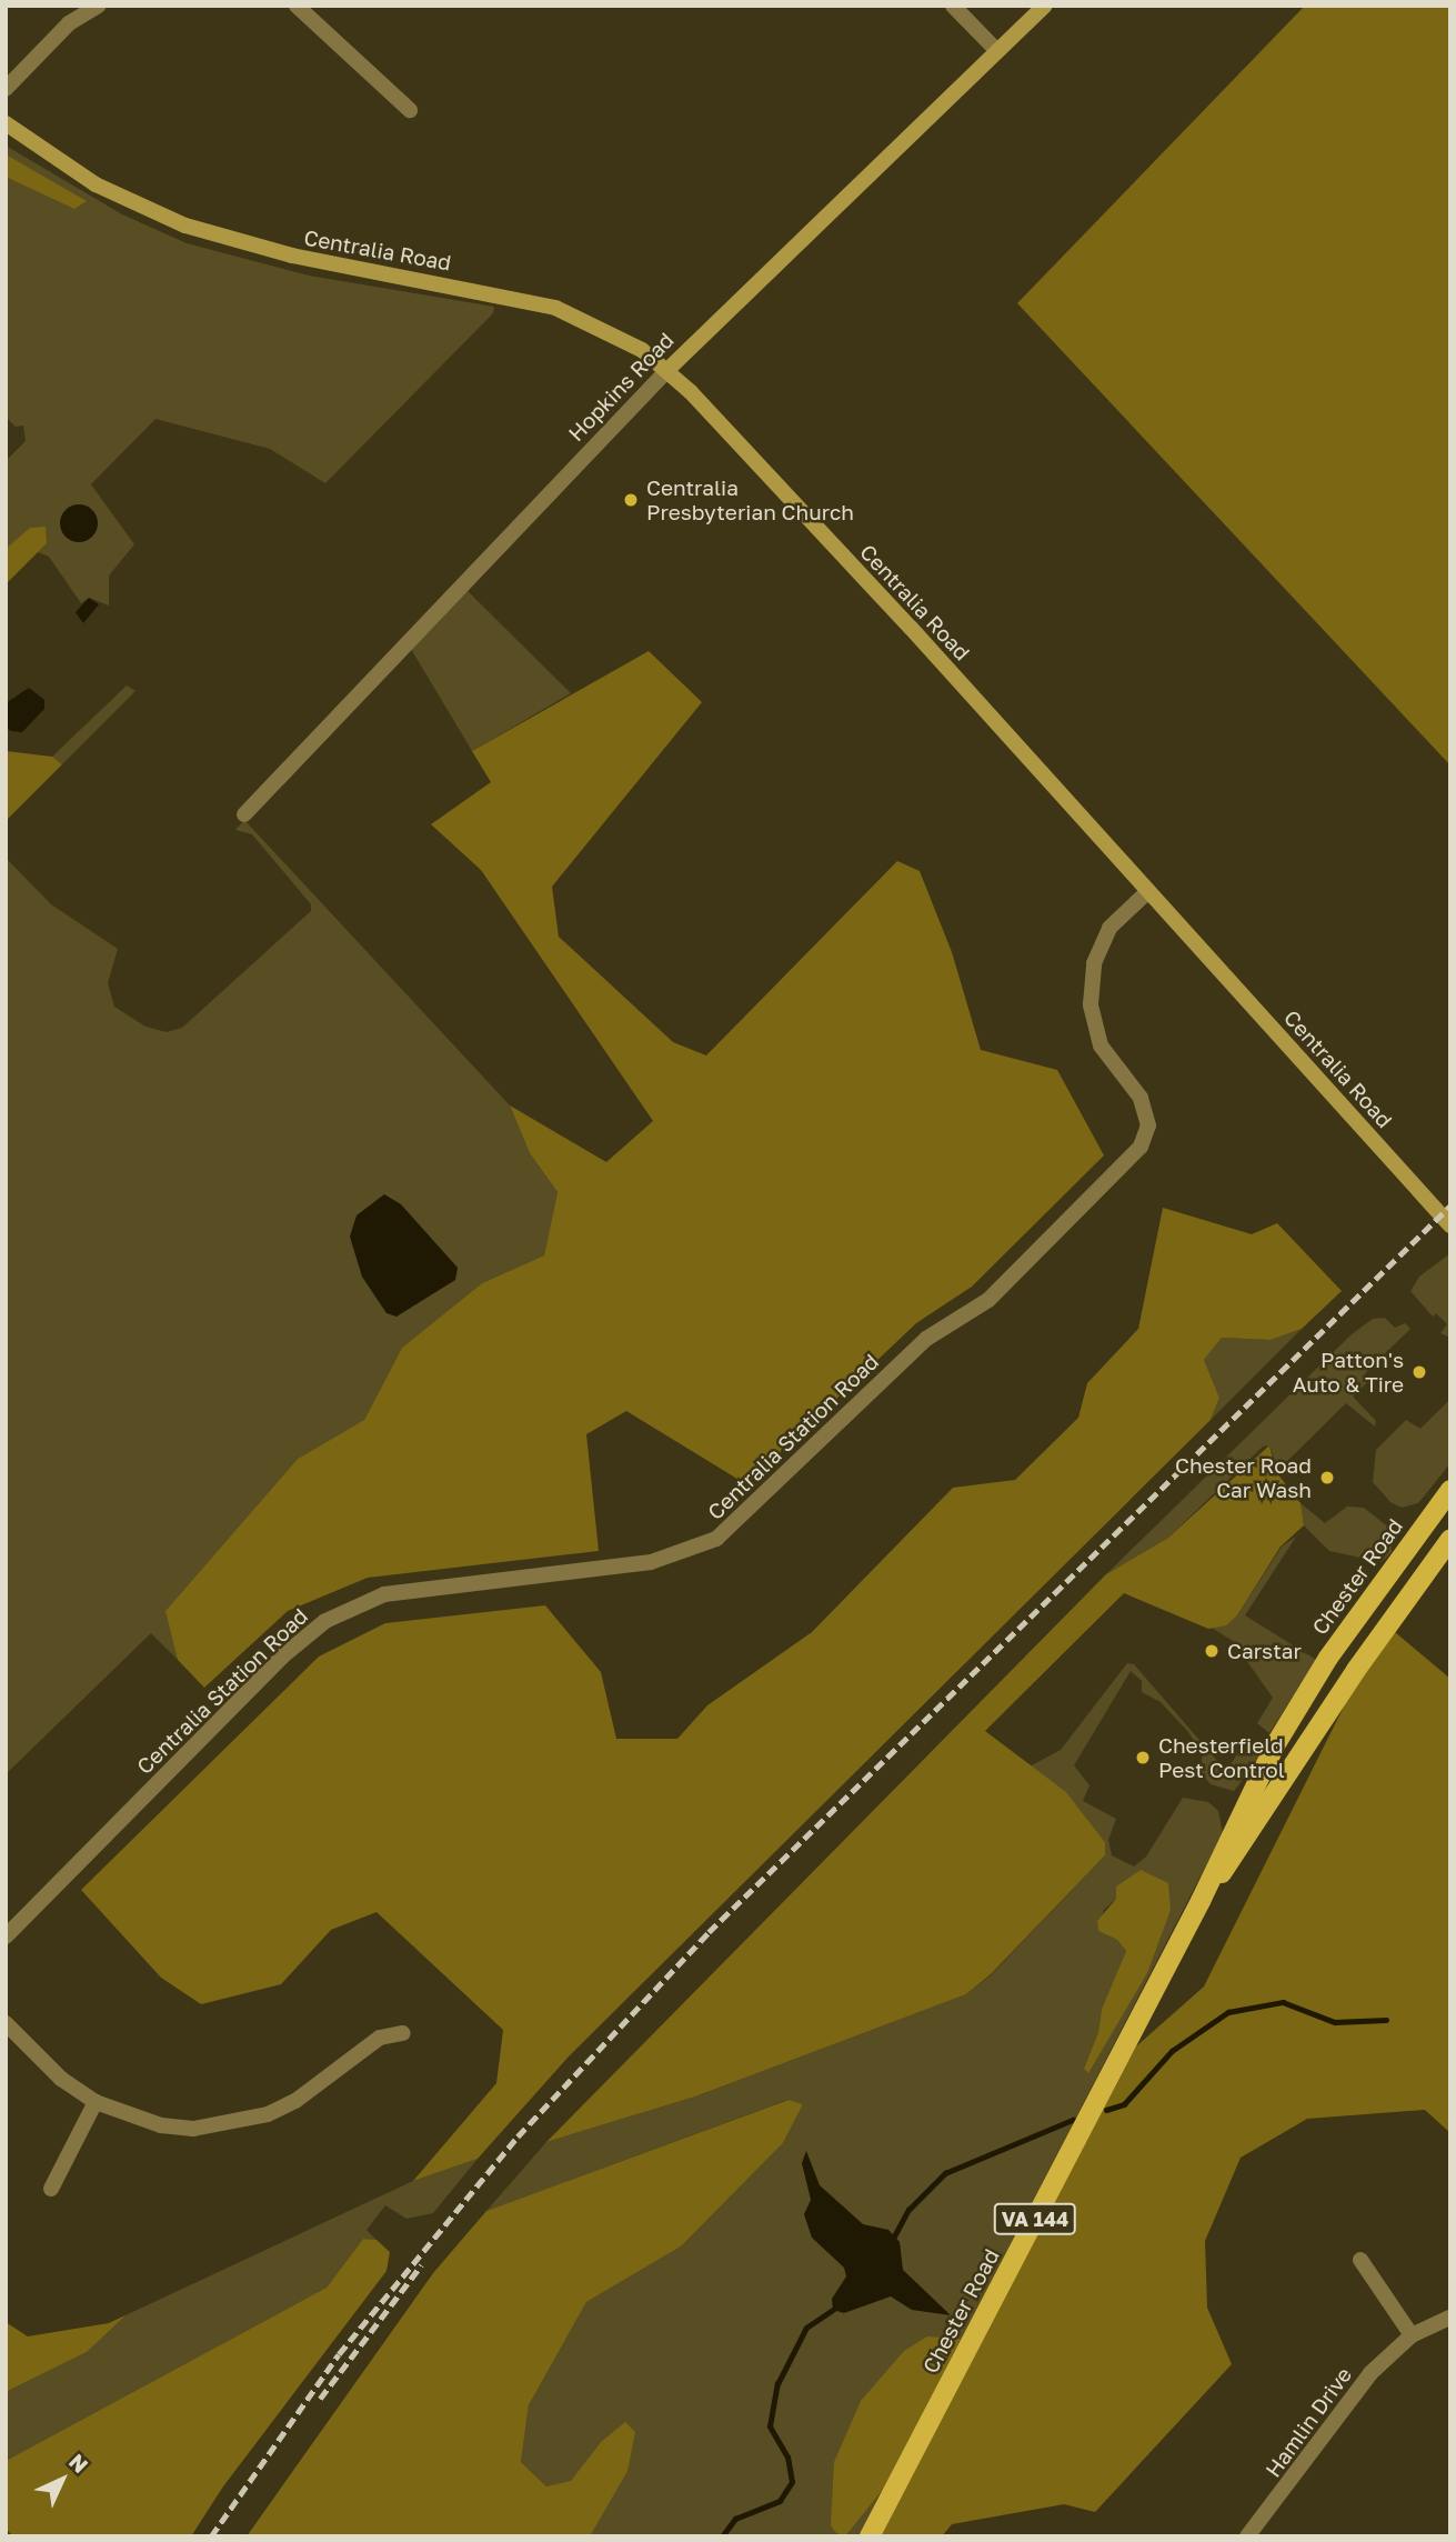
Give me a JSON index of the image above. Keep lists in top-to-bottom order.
{
  "streets": {
    "main road": [
      "Centralia Road",
      "Hopkins Road",
      "Chester Road",
      "VA 144"
    ],
    "street": ["Centralia Station Road", "Hamlin Drive"]
  },
  "crossings": [
    ["Centralia Road", "Hopkins Road"],
    ["Centralia Road", "Centralia Station Road"]
  ],
  "places": [
    "Centralia Presbyterian Church",
    "Patton's Auto & Tire",
    "Chester Road Car Wash",
    "Carstar",
    "Chesterfield Pest Control"
  ],
  "north": "top right"
}
